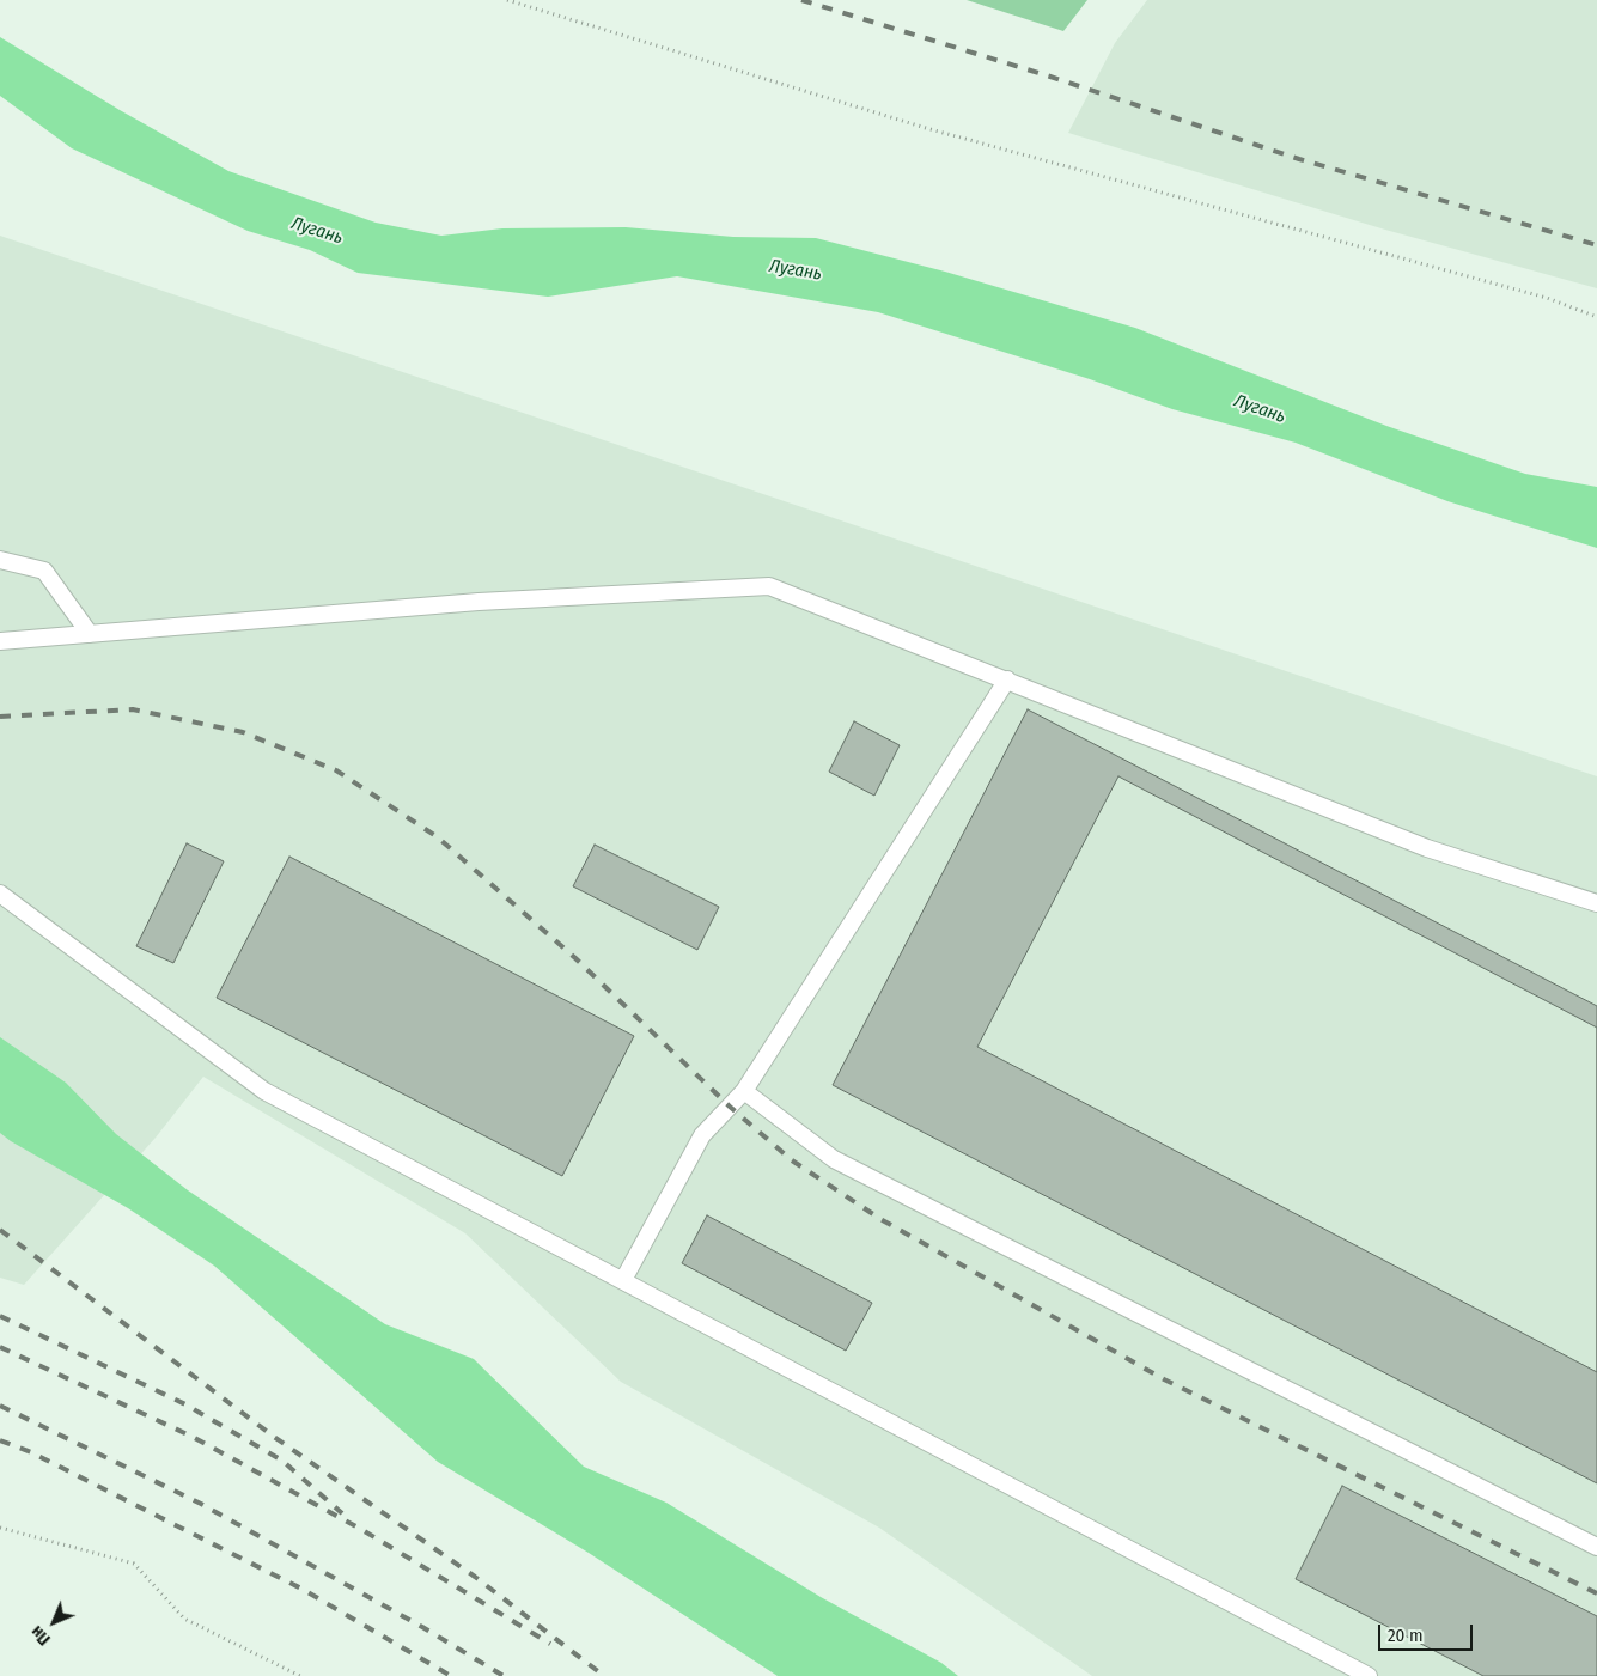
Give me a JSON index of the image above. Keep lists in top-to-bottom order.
{
  "water": ["Лугань"],
  "scale_bar": "20 m",
  "north": "bottom left"
}
